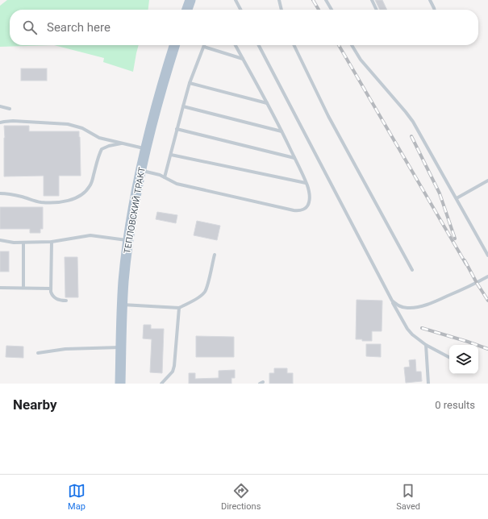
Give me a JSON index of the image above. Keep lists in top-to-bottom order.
{
  "streets": {
    "main road": ["ТЕПЛОВСКИЙ ТРАКТ"]
  },
  "page": {
    "search": "Search here",
    "heading": ["Nearby", "0 results"],
    "nav": ["Map", "Directions", "Saved"]
  }
}
